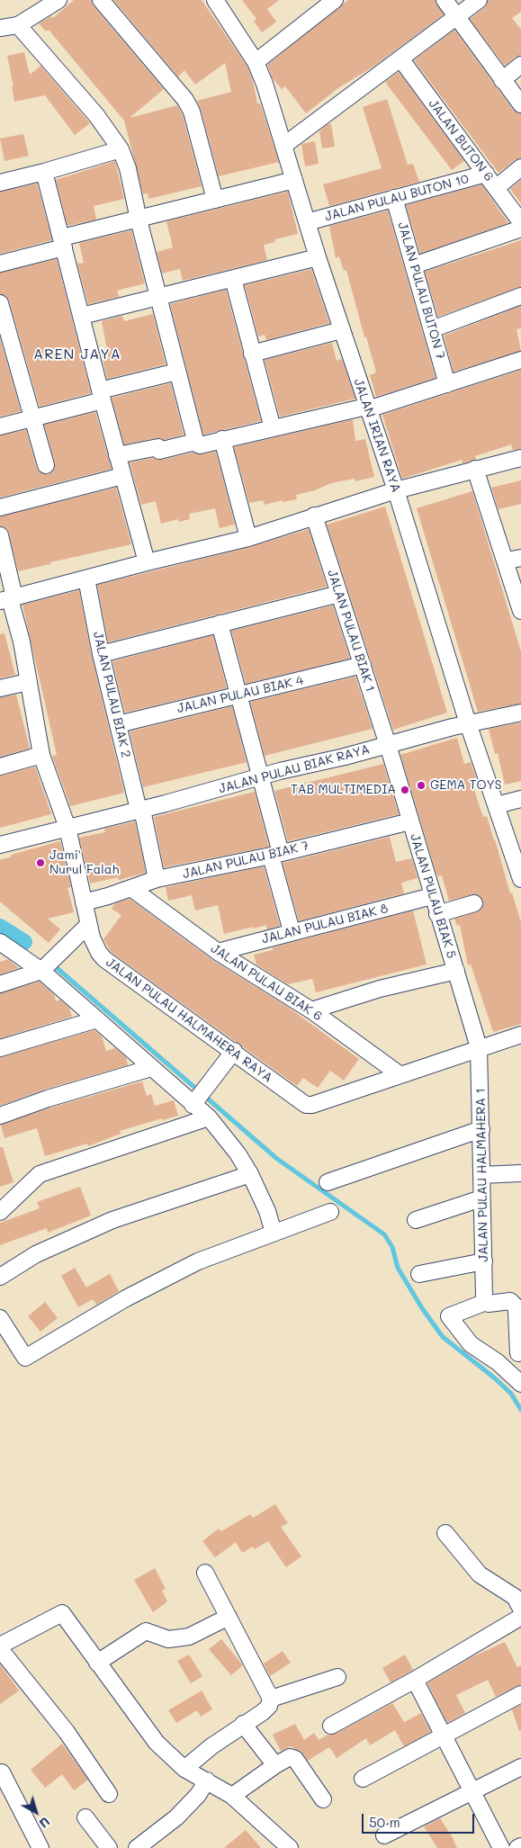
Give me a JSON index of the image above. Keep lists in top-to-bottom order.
{
  "streets": {
    "street": [
      "JALAN BUTON 6",
      "JALAN PULAU BUTON 10",
      "JALAN PULAU BUTON 7",
      "JALAN IRIAN RAYA",
      "JALAN PULAU BIAK 1",
      "JALAN PULAU BIAK 2",
      "JALAN PULAU BIAK 4",
      "JALAN PULAU BIAK RAYA",
      "JALAN PULAU BIAK 7",
      "JALAN PULAU BIAK 5",
      "JALAN PULAU BIAK 8",
      "JALAN PULAU BIAK 6",
      "JALAN PULAU HALMAHERA RAYA",
      "JALAN PULAU HALMAHERA 1"
    ]
  },
  "crossings": [
    ["JALAN BUTON 6", "JALAN PULAU BUTON 10"],
    ["JALAN PULAU BUTON 10", "JALAN PULAU BUTON 7"],
    ["JALAN PULAU BUTON 10", "JALAN IRIAN RAYA"],
    ["JALAN IRIAN RAYA", "JALAN PULAU BIAK RAYA"],
    ["JALAN PULAU BIAK 1", "JALAN PULAU BIAK 4"],
    ["JALAN PULAU BIAK 1", "JALAN PULAU BIAK RAYA"],
    ["JALAN PULAU BIAK 1", "JALAN PULAU BIAK 5"],
    ["JALAN PULAU BIAK 2", "JALAN PULAU BIAK 4"],
    ["JALAN PULAU BIAK 2", "JALAN PULAU BIAK RAYA"],
    ["JALAN PULAU BIAK RAYA", "JALAN PULAU BIAK 5"],
    ["JALAN PULAU BIAK RAYA", "JALAN PULAU HALMAHERA RAYA"],
    ["JALAN PULAU BIAK 7", "JALAN PULAU BIAK 5"],
    ["JALAN PULAU BIAK 7", "JALAN PULAU BIAK 6"],
    ["JALAN PULAU BIAK 7", "JALAN PULAU HALMAHERA RAYA"],
    ["JALAN PULAU BIAK 5", "JALAN PULAU BIAK 8"],
    ["JALAN PULAU BIAK 5", "JALAN PULAU HALMAHERA RAYA"],
    ["JALAN PULAU BIAK 5", "JALAN PULAU HALMAHERA 1"],
    ["JALAN PULAU BIAK 8", "JALAN PULAU BIAK 6"],
    ["JALAN PULAU BIAK 6", "JALAN PULAU HALMAHERA RAYA"],
    ["JALAN PULAU HALMAHERA RAYA", "JALAN PULAU HALMAHERA 1"]
  ],
  "districts": ["AREN JAYA"],
  "places": ["GEMA TOYS", "TAB MULTIMEDIA", "Jami' Nurul Falah"],
  "scale_bar": "50 m",
  "north": "bottom right"
}
